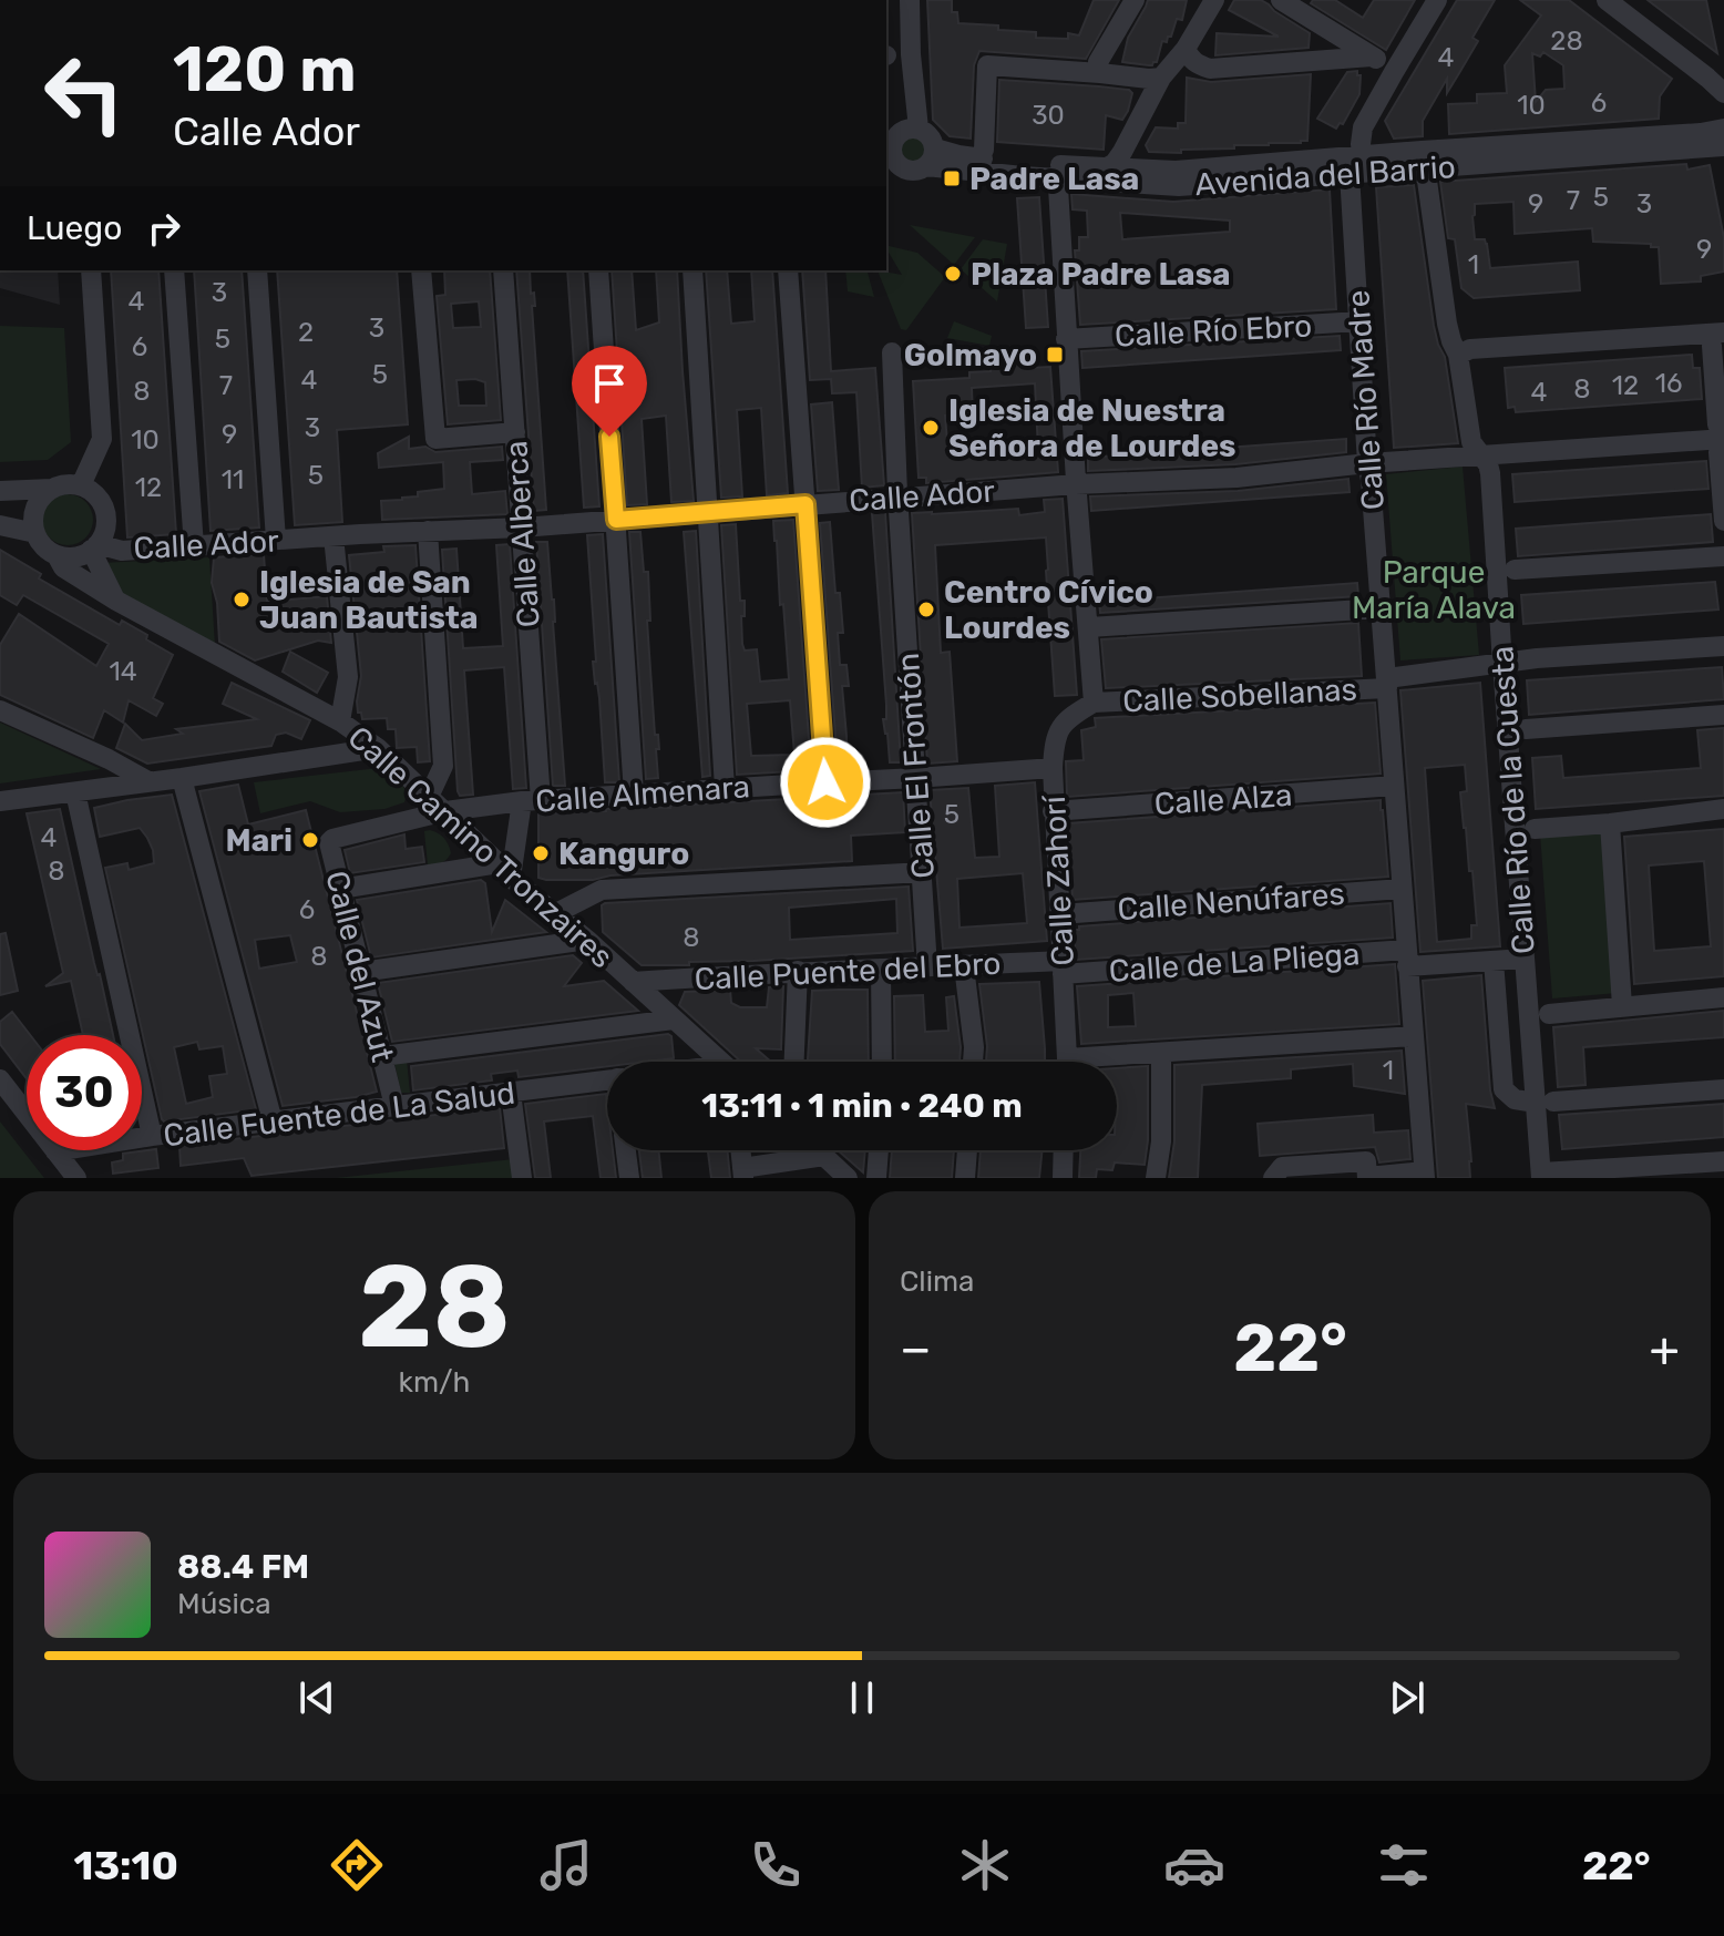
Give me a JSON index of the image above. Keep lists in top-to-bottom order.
{
  "streets": {
    "street": [
      "Avenida del Barrio",
      "Calle Río Ebro",
      "Calle Río Madre",
      "Calle Ador",
      "Calle Alberca",
      "Calle Sobellanas",
      "Calle El Frontón",
      "Calle Almenara",
      "Calle Alza",
      "Calle Río de la Cuesta",
      "Calle Camino Tronzaires",
      "Calle Zahorí",
      "Calle Nenúfares",
      "Calle de La Pliega",
      "Calle del Azut",
      "Calle Puente del Ebro",
      "Calle Fuente de La Salud"
    ]
  },
  "crossings": [
    ["Avenida del Barrio", "Calle Río Madre"],
    ["Avenida del Barrio", "Calle Río de la Cuesta"],
    ["Calle Río Ebro", "Calle Río Madre"],
    ["Calle Río Madre", "Calle Ador"],
    ["Calle Río Madre", "Calle Sobellanas"],
    ["Calle Río Madre", "Calle Alza"],
    ["Calle Río Madre", "Calle Nenúfares"],
    ["Calle Río Madre", "Calle de La Pliega"],
    ["Calle Ador", "Calle Alberca"],
    ["Calle Ador", "Calle El Frontón"],
    ["Calle Ador", "Calle Río de la Cuesta"],
    ["Calle Ador", "Calle Camino Tronzaires"],
    ["Calle Alberca", "Calle Almenara"],
    ["Calle Alberca", "Calle Camino Tronzaires"],
    ["Calle Sobellanas", "Calle Río de la Cuesta"],
    ["Calle Sobellanas", "Calle Zahorí"],
    ["Calle El Frontón", "Calle Almenara"],
    ["Calle El Frontón", "Calle Puente del Ebro"],
    ["Calle Almenara", "Calle Camino Tronzaires"],
    ["Calle Almenara", "Calle Zahorí"],
    ["Calle Almenara", "Calle del Azut"],
    ["Calle Alza", "Calle Zahorí"],
    ["Calle Río de la Cuesta", "Calle de La Pliega"],
    ["Calle Camino Tronzaires", "Calle del Azut"],
    ["Calle Camino Tronzaires", "Calle Puente del Ebro"],
    ["Calle Zahorí", "Calle Nenúfares"],
    ["Calle Zahorí", "Calle de La Pliega"],
    ["Calle Zahorí", "Calle Puente del Ebro"],
    ["Calle de La Pliega", "Calle Puente del Ebro"],
    ["Calle del Azut", "Calle Fuente de La Salud"]
  ],
  "parks": ["Parque María Alava"],
  "places": {
    "transit": ["Padre Lasa", "Golmayo"],
    "other": [
      "Plaza Padre Lasa",
      "Iglesia de Nuestra Señora de Lourdes",
      "Iglesia de San Juan Bautista",
      "Centro Cívico Lourdes",
      "Mari",
      "Kanguro"
    ]
  },
  "house_numbers": [
    "28",
    "4",
    "6",
    "10",
    "30",
    "5",
    "7",
    "9",
    "3",
    "9",
    "1",
    "3",
    "4",
    "3",
    "2",
    "5",
    "6",
    "5",
    "4",
    "16",
    "7",
    "12",
    "8",
    "8",
    "4",
    "3",
    "9",
    "10",
    "5",
    "11",
    "12",
    "14",
    "5",
    "4",
    "8",
    "6",
    "8",
    "8",
    "1"
  ],
  "page": {
    "turn": ["120 m", "Calle Ador"],
    "then": "Luego",
    "limit": "30",
    "trip": "13:11 · 1 min · 240 m",
    "tile": [
      ["28", "km/h"],
      "Clima"
    ],
    "heat": ["−", "22°", "+"],
    "song": ["88.4 FM", "Música"],
    "tabs": ["13:10", "22°"]
  }
}
